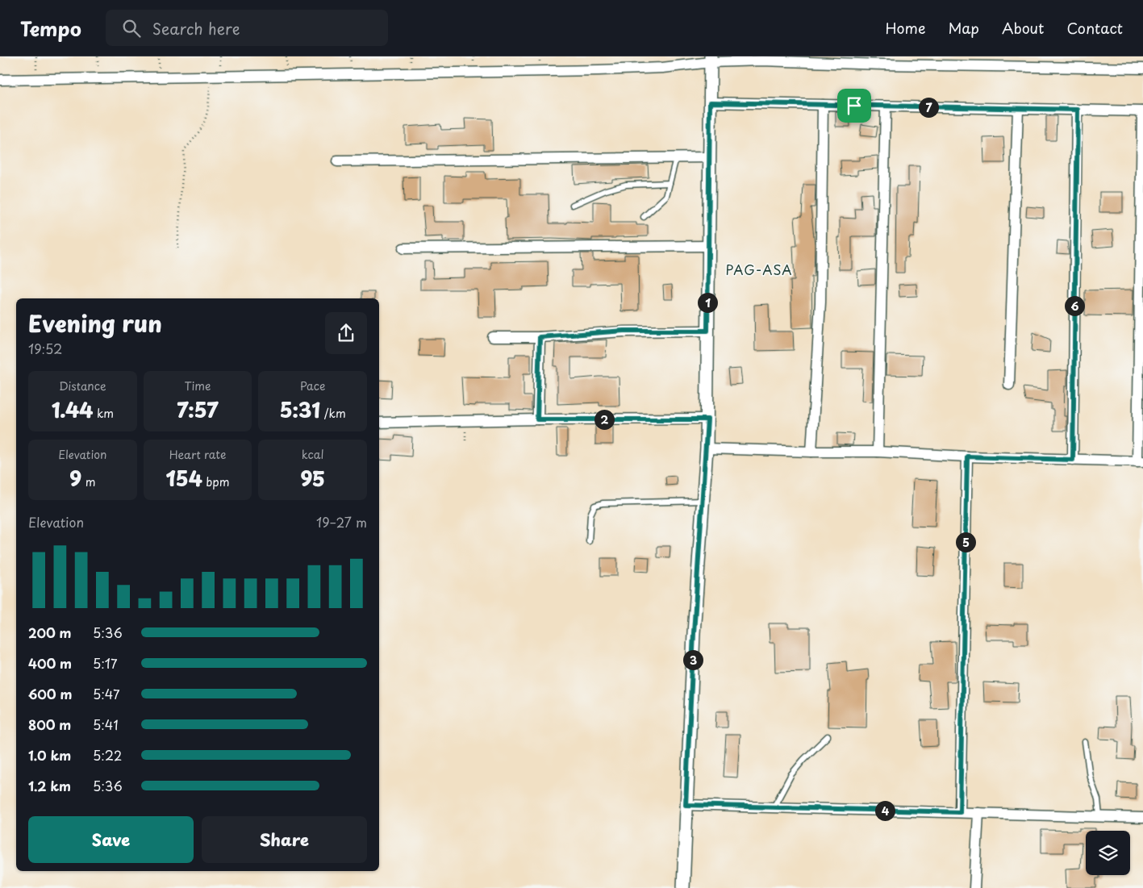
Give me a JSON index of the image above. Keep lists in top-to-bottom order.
{
  "districts": ["PAG-ASA"],
  "page": {
    "header": "Tempo",
    "search": "Search here",
    "nav": [
      "Home",
      "Map",
      "About",
      "Contact"
    ],
    "pins": [
      "7",
      "1",
      "6",
      "2",
      "5",
      "3",
      "4"
    ],
    "heading": ["Evening run", "19:52"],
    "stats": [
      ["Distance", "1.44 km"],
      ["Time", "7:57"],
      ["Pace", "5:31 /km"],
      ["Elevation", "9 m"],
      ["Heart rate", "154 bpm"],
      ["kcal", "95"]
    ],
    "chart": ["Elevation", "19–27 m"],
    "list": [
      {
        "name": "200 m",
        "note": "5:36"
      },
      {
        "name": "400 m",
        "note": "5:17"
      },
      {
        "name": "600 m",
        "note": "5:47"
      },
      {
        "name": "800 m",
        "note": "5:41"
      },
      {
        "name": "1.0 km",
        "note": "5:22"
      },
      {
        "name": "1.2 km",
        "note": "5:36"
      }
    ],
    "buttons": ["Save", "Share"]
  }
}
